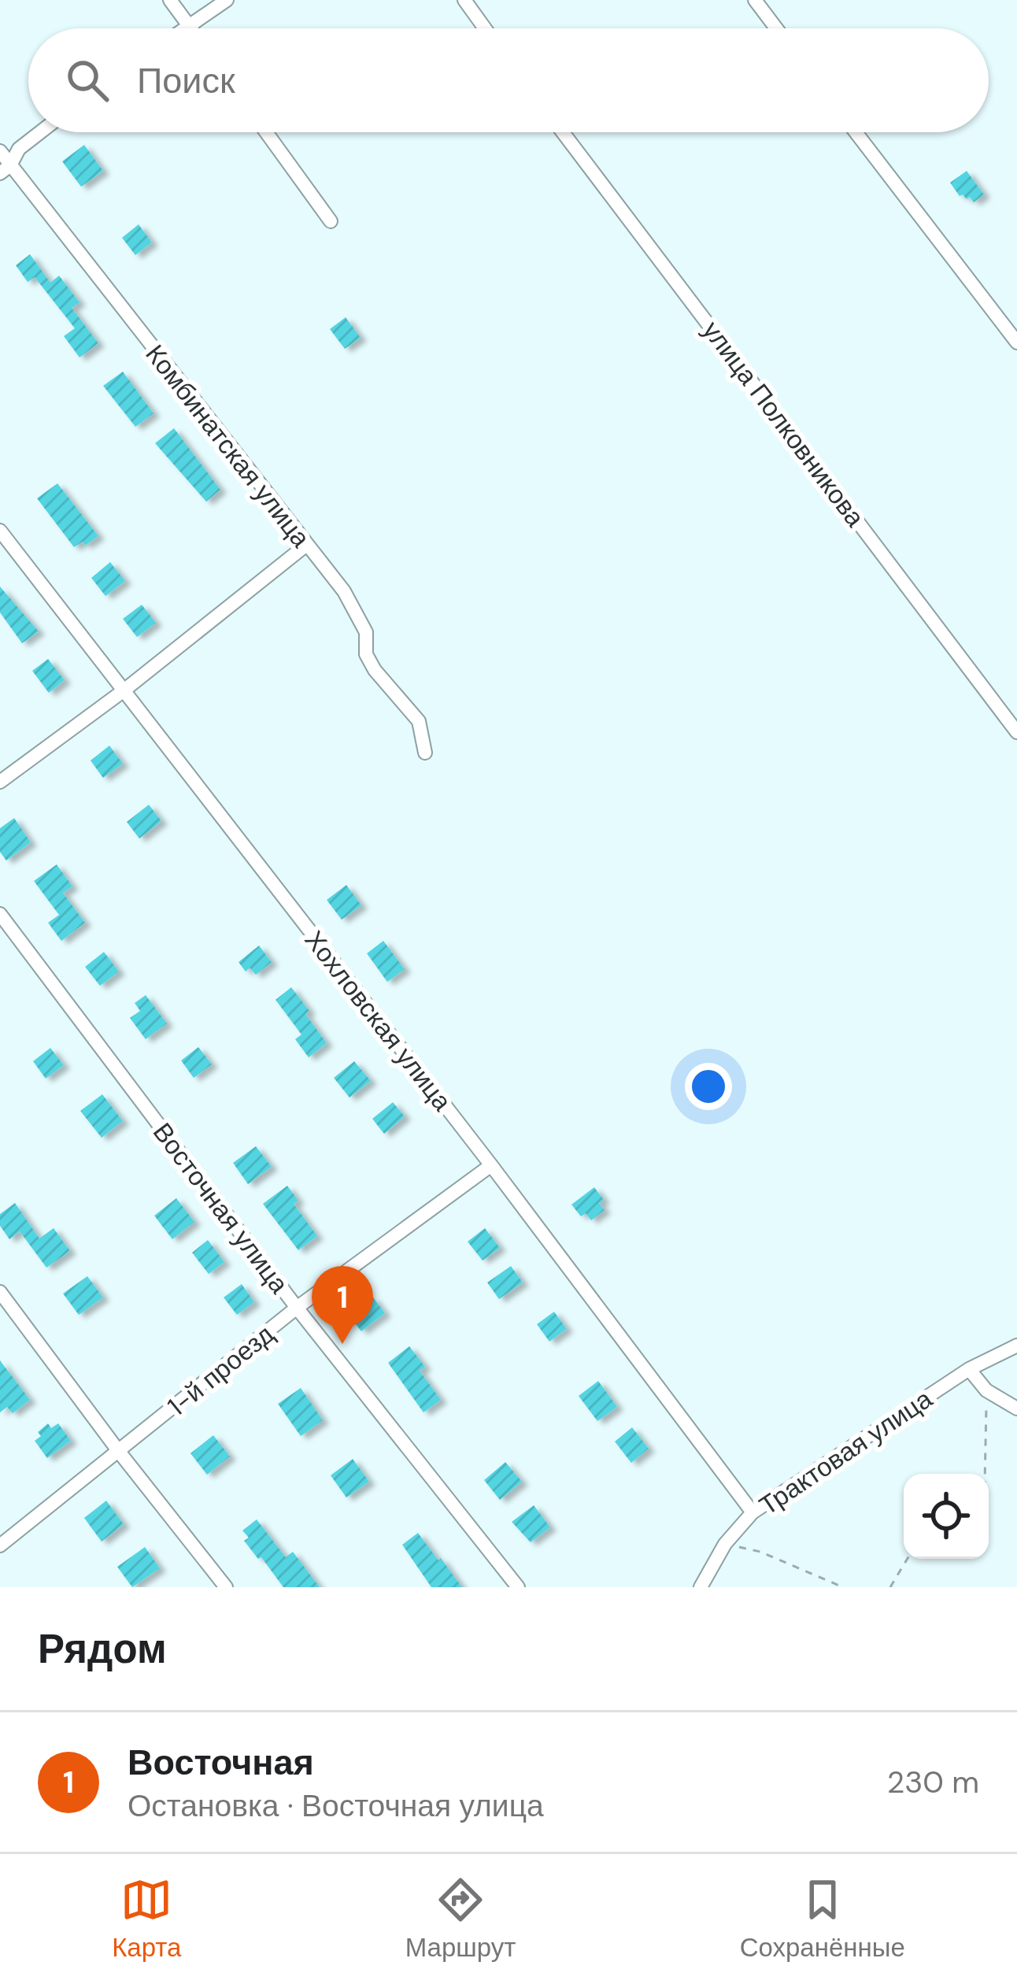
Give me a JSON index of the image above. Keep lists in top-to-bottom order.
{
  "streets": {
    "street": [
      "улица Полковникова",
      "Комбинатская улица",
      "Хохловская улица",
      "Восточная улица",
      "1-й проезд",
      "Трактовая улица"
    ]
  },
  "crossings": [
    ["Хохловская улица", "1-й проезд"],
    ["Хохловская улица", "Трактовая улица"],
    ["Восточная улица", "1-й проезд"]
  ],
  "page": {
    "search": "Поиск",
    "pins": "1",
    "heading": "Рядом",
    "list": [
      {
        "mark": "1",
        "name": "Восточная",
        "note": "Остановка · Восточная улица",
        "value": "230 m"
      }
    ],
    "nav": ["Карта", "Маршрут", "Сохранённые"]
  }
}
